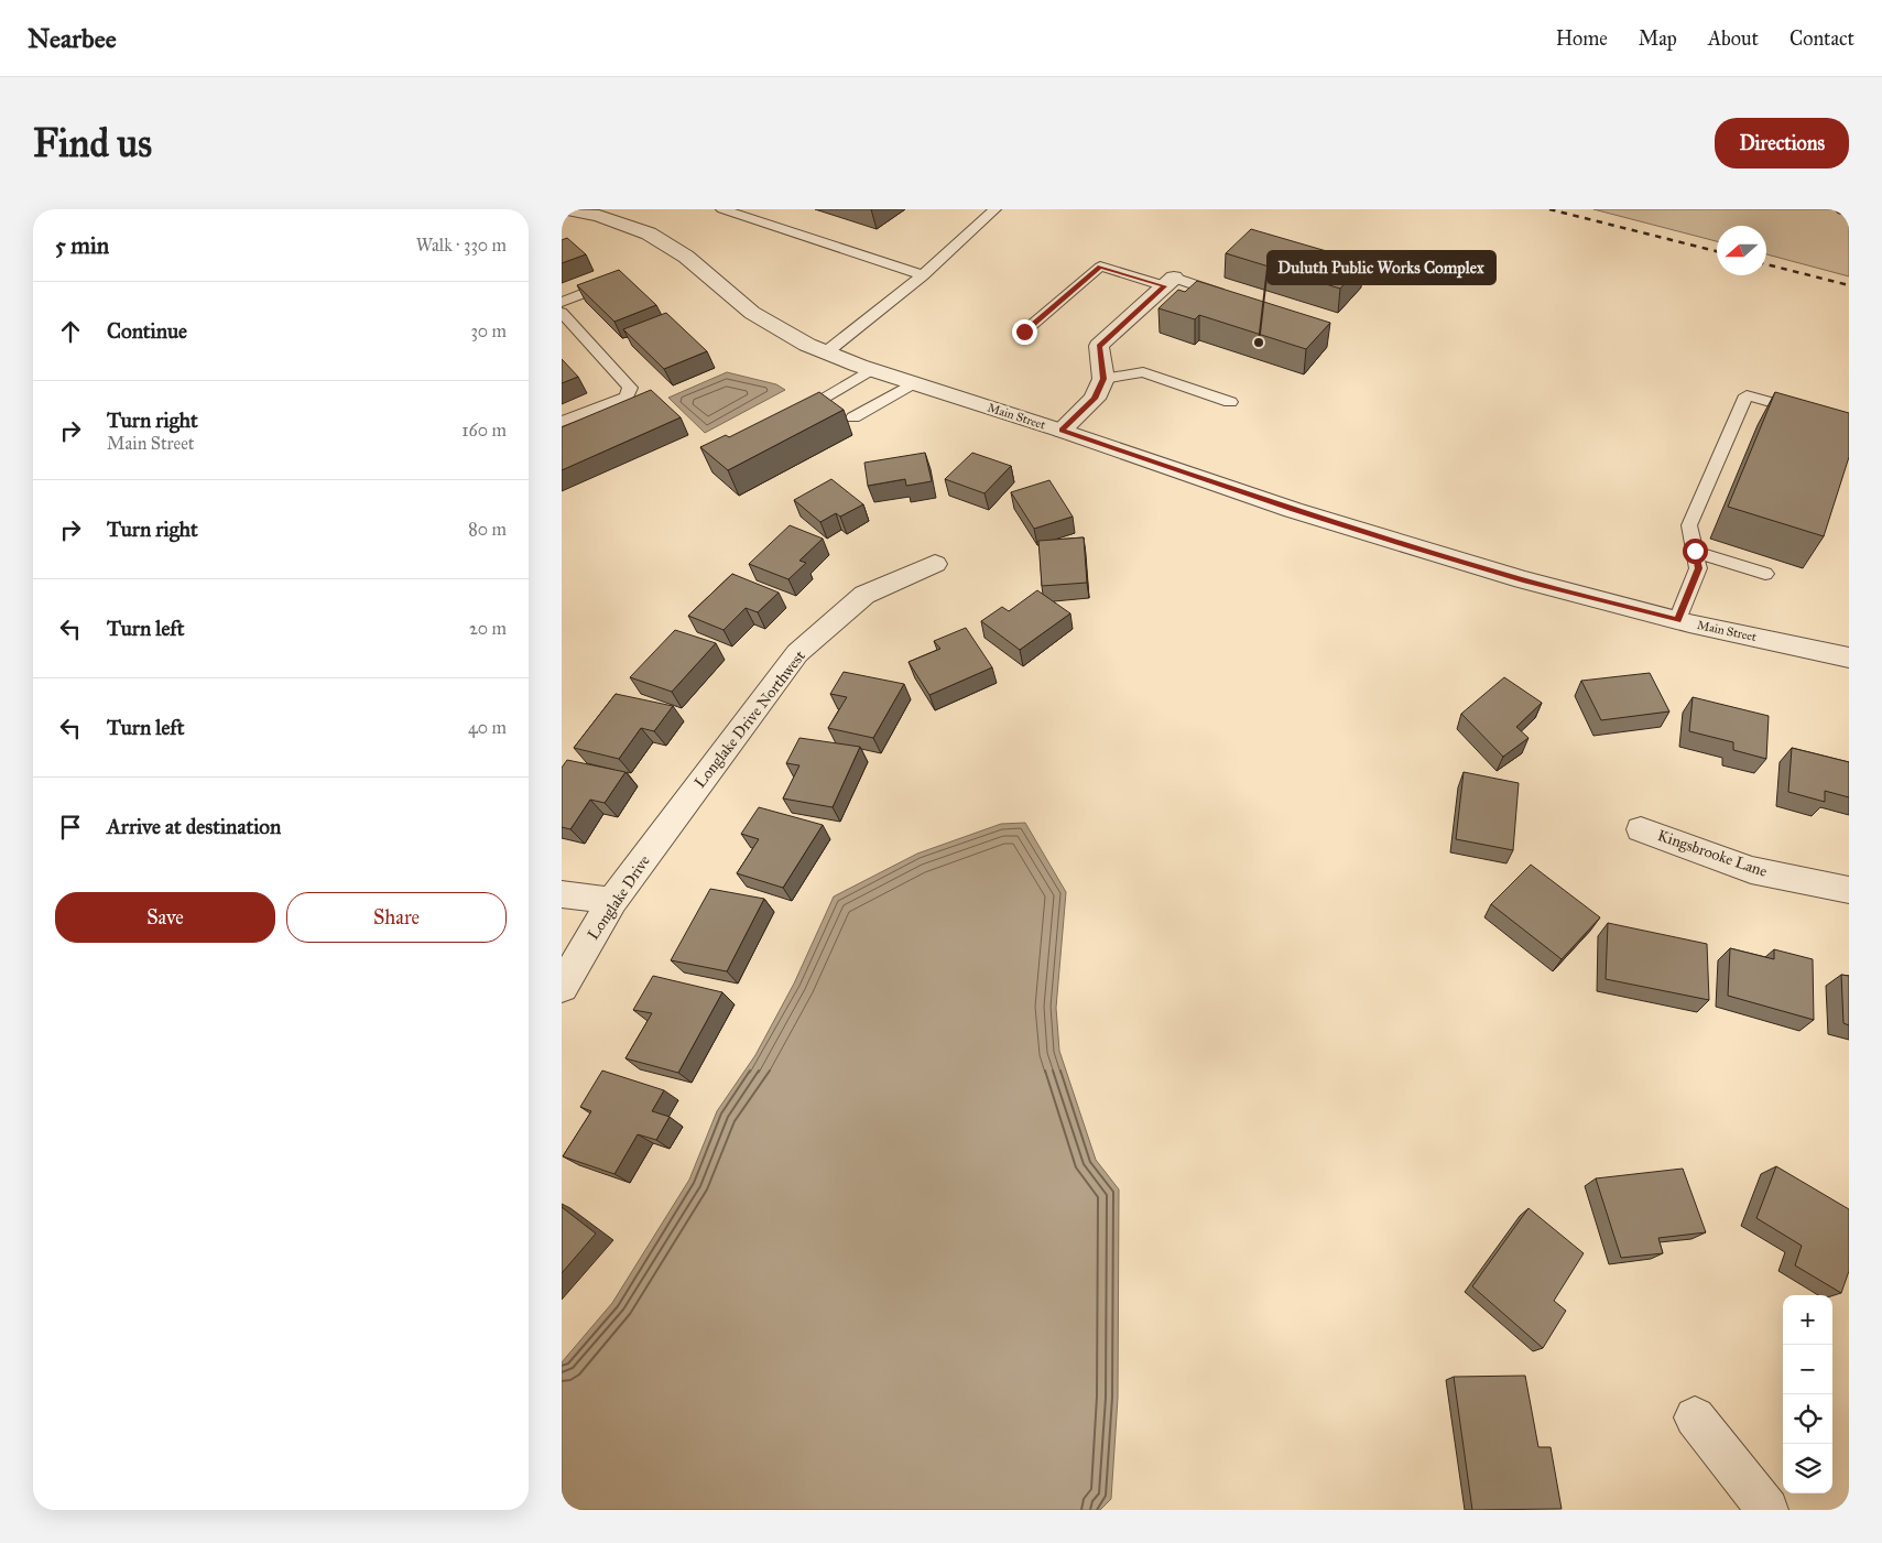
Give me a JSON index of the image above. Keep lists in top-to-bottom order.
{
  "streets": {
    "street": [
      "Main Street",
      "Longlake Drive Northwest",
      "Kingsbrooke Lane",
      "Longlake Drive"
    ]
  },
  "crossings": [
    ["Longlake Drive Northwest", "Longlake Drive"]
  ],
  "places": ["Duluth Public Works Complex"],
  "north": "left",
  "page": {
    "header": "Nearbee",
    "nav": [
      "Home",
      "Map",
      "About",
      "Contact"
    ],
    "buttons": [
      "Directions",
      ["Save", "Share"]
    ],
    "title": "Find us",
    "heading": ["5 min", "Walk · 330 m"],
    "list": [
      ["Continue", "30 m"],
      ["Turn right", "Main Street", "160 m"],
      ["Turn right", "80 m"],
      ["Turn left", "20 m"],
      ["Turn left", "40 m"],
      "Arrive at destination"
    ],
    "map_buttons": ["+", "−"]
  }
}
